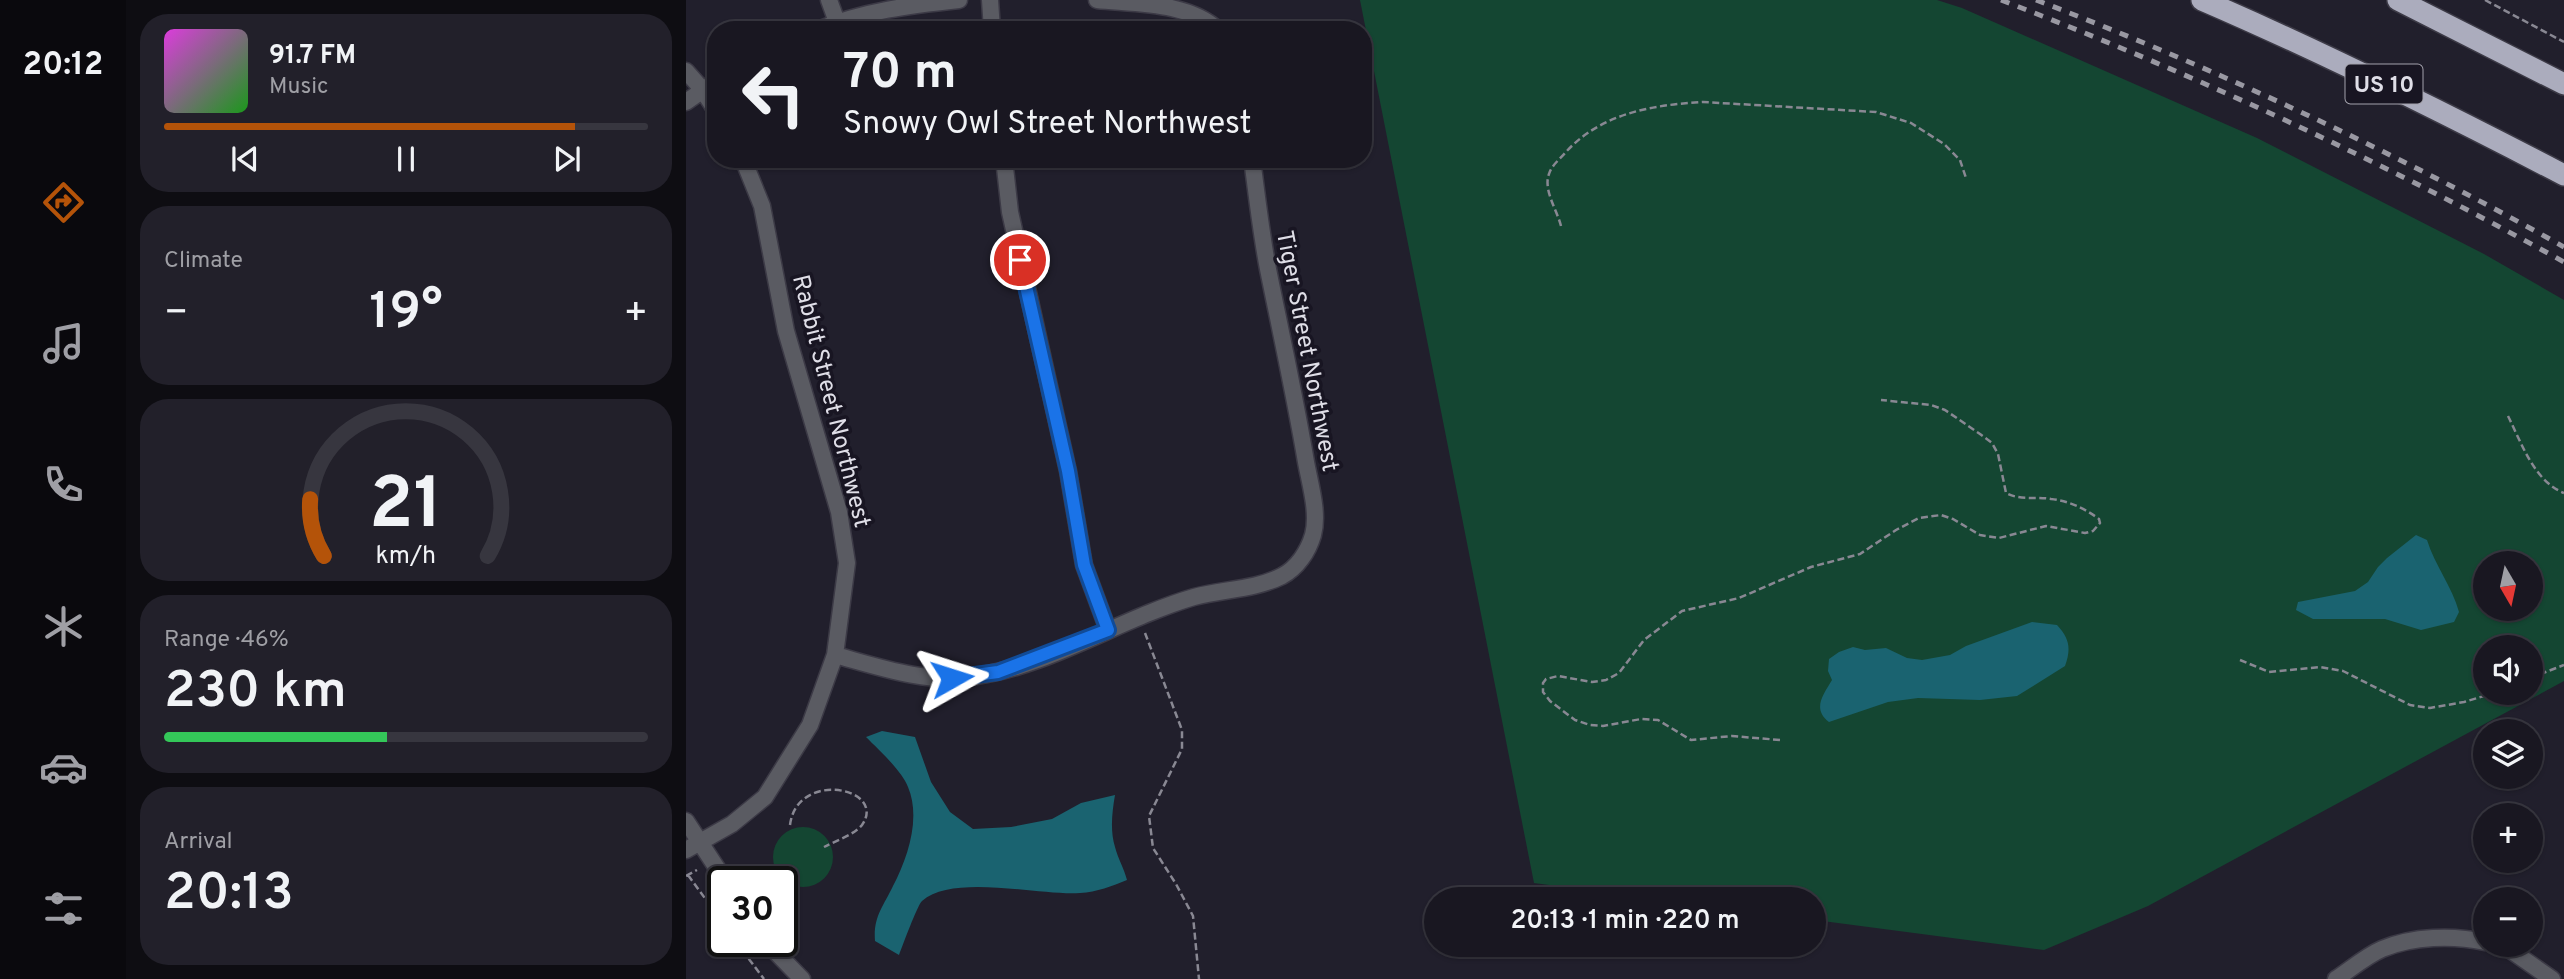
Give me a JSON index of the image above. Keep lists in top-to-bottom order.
{
  "streets": {
    "highway": ["US 10"],
    "street": ["Tiger Street Northwest", "Rabbit Street Northwest"]
  },
  "north": "bottom",
  "page": {
    "tabs": "20:12",
    "turn": ["70 m", "Snowy Owl Street Northwest"],
    "song": ["91.7 FM", "Music"],
    "tile": [
      "Climate",
      ["Range · 46%", "230 km"],
      ["Arrival", "20:13"]
    ],
    "heat": ["−", "19°", "+"],
    "map_buttons": ["+", "−"],
    "limit": "30",
    "trip": "20:13 · 1 min · 220 m",
    "gauge": ["21", "km/h"]
  }
}
